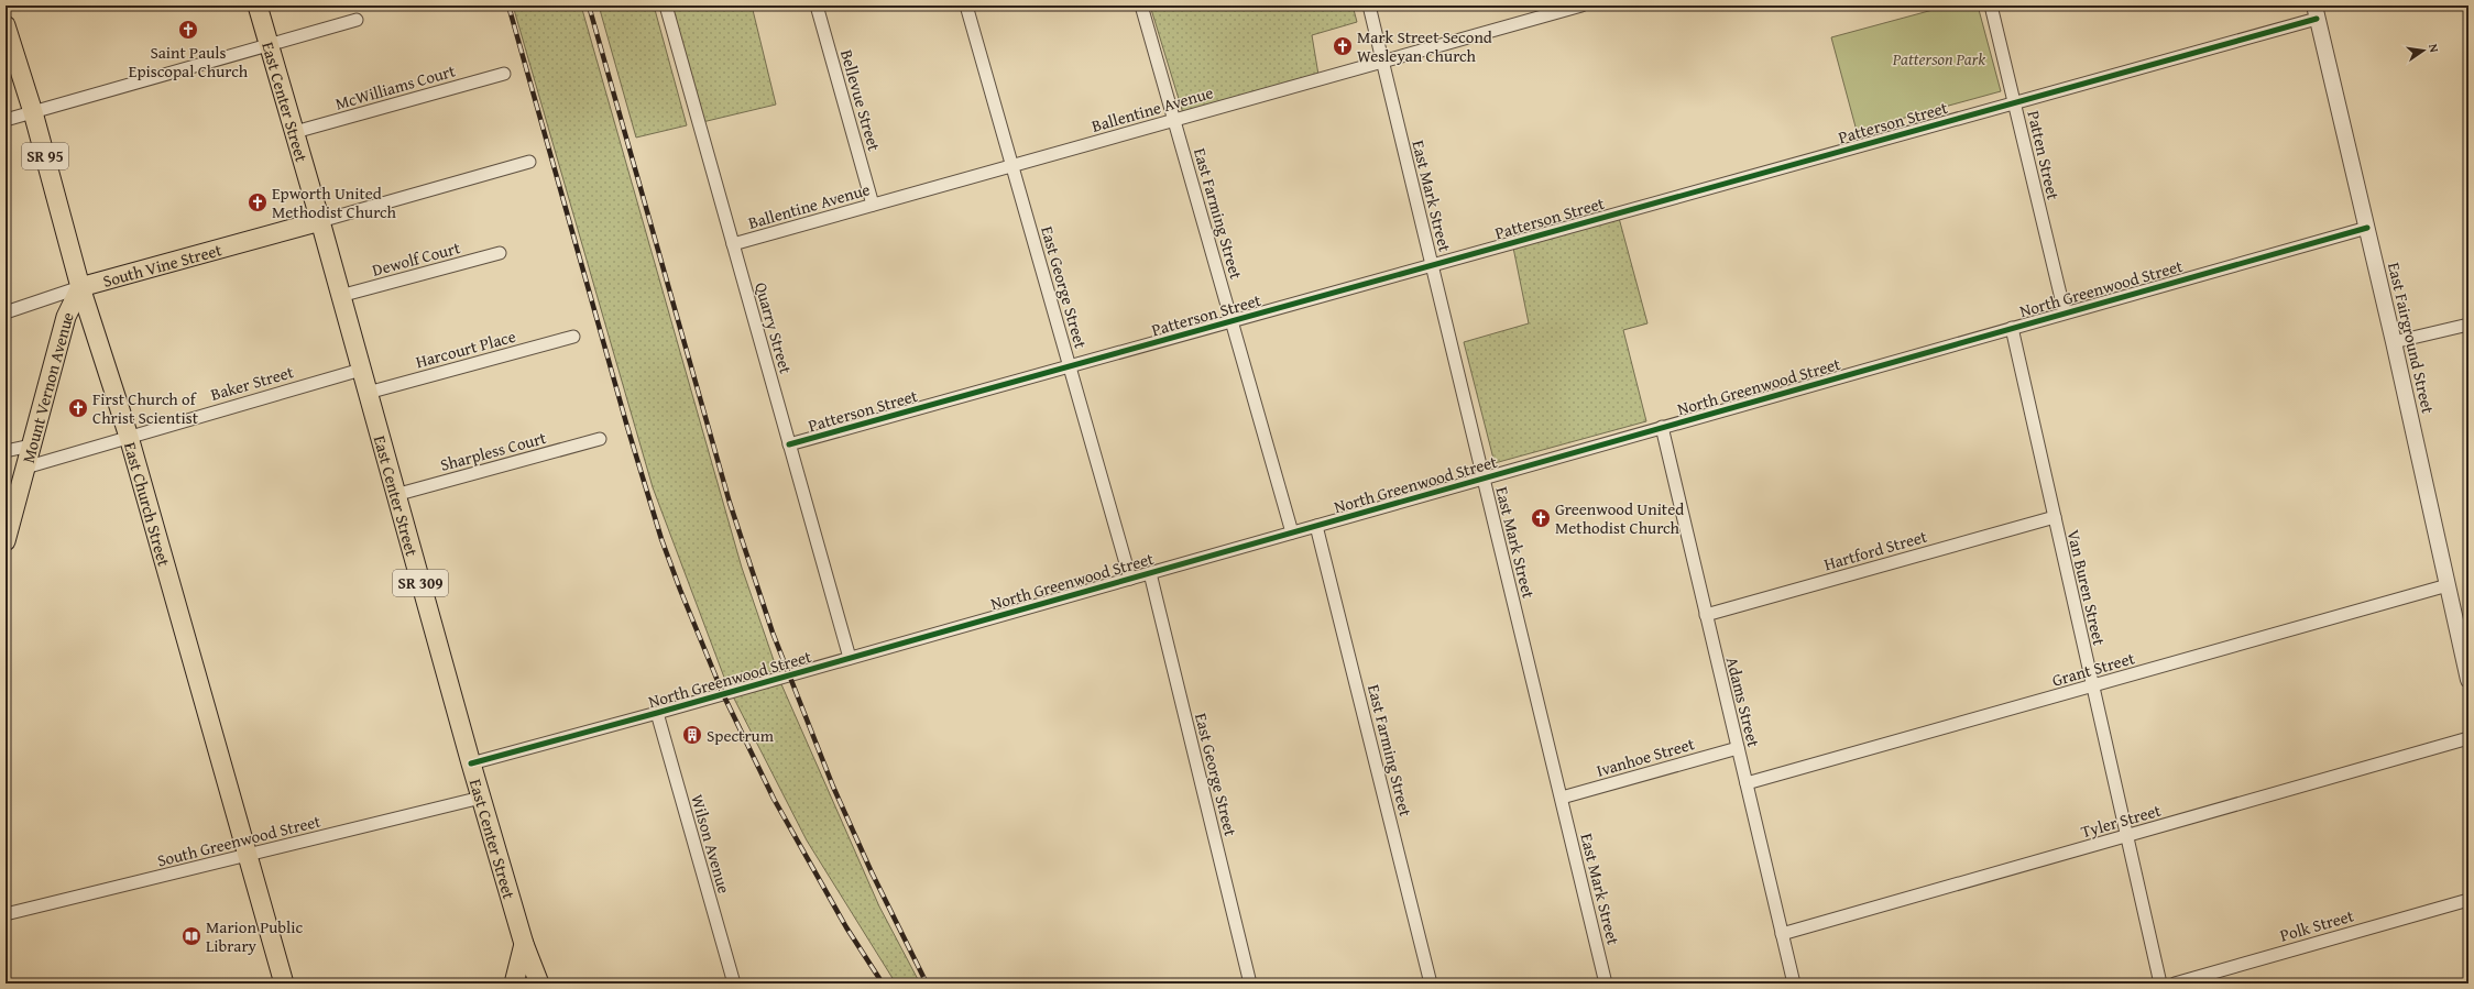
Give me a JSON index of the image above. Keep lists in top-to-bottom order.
{
  "streets": {
    "main road": [
      "East Center Street",
      "SR 95",
      "South Vine Street",
      "Mount Vernon Avenue",
      "East Church Street",
      "SR 309"
    ],
    "street": [
      "McWilliams Court",
      "Bellevue Street",
      "Ballentine Avenue",
      "Patterson Street",
      "Patten Street",
      "East Mark Street",
      "East Farming Street",
      "Dewolf Court",
      "East George Street",
      "North Greenwood Street",
      "Quarry Street",
      "East Fairground Street",
      "Harcourt Place",
      "Baker Street",
      "Sharpless Court",
      "Hartford Street",
      "Van Buren Street",
      "Grant Street",
      "Adams Street",
      "Ivanhoe Street",
      "Tyler Street",
      "South Greenwood Street",
      "Wilson Avenue",
      "Polk Street"
    ]
  },
  "crossings": [
    ["McWilliams Court", "East Center Street"],
    ["Bellevue Street", "Ballentine Avenue"],
    ["East Center Street", "Dewolf Court"],
    ["East Center Street", "South Vine Street"],
    ["East Center Street", "North Greenwood Street"],
    ["East Center Street", "Harcourt Place"],
    ["East Center Street", "Baker Street"],
    ["East Center Street", "Sharpless Court"],
    ["East Center Street", "SR 309"],
    ["East Center Street", "South Greenwood Street"],
    ["Ballentine Avenue", "East Mark Street"],
    ["Ballentine Avenue", "East Farming Street"],
    ["Ballentine Avenue", "East George Street"],
    ["Ballentine Avenue", "Quarry Street"],
    ["Patterson Street", "Patten Street"],
    ["Patterson Street", "East Mark Street"],
    ["Patterson Street", "East Farming Street"],
    ["Patterson Street", "East George Street"],
    ["Patterson Street", "Quarry Street"],
    ["Patterson Street", "East Fairground Street"],
    ["Patten Street", "North Greenwood Street"],
    ["East Mark Street", "North Greenwood Street"],
    ["East Mark Street", "Ivanhoe Street"],
    ["East Farming Street", "North Greenwood Street"],
    ["South Vine Street", "Mount Vernon Avenue"],
    ["South Vine Street", "East Church Street"],
    ["East George Street", "North Greenwood Street"],
    ["North Greenwood Street", "Quarry Street"],
    ["North Greenwood Street", "East Fairground Street"],
    ["North Greenwood Street", "Van Buren Street"],
    ["North Greenwood Street", "Adams Street"],
    ["North Greenwood Street", "Wilson Avenue"],
    ["East Fairground Street", "Grant Street"],
    ["Baker Street", "Mount Vernon Avenue"],
    ["Baker Street", "East Church Street"],
    ["Mount Vernon Avenue", "East Church Street"],
    ["East Church Street", "South Greenwood Street"],
    ["Hartford Street", "Van Buren Street"],
    ["Hartford Street", "Adams Street"],
    ["Van Buren Street", "Grant Street"],
    ["Van Buren Street", "Tyler Street"],
    ["Grant Street", "Adams Street"],
    ["Adams Street", "Ivanhoe Street"],
    ["Adams Street", "Tyler Street"]
  ],
  "parks": ["Patterson Park"],
  "places": {
    "church": [
      "Saint Pauls Episcopal Church",
      "Mark Street Second Wesleyan Church",
      "Epworth United Methodist Church",
      "First Church of Christ Scientist",
      "Greenwood United Methodist Church"
    ],
    "building": ["Spectrum"],
    "library": ["Marion Public Library"]
  },
  "north": "right"
}
